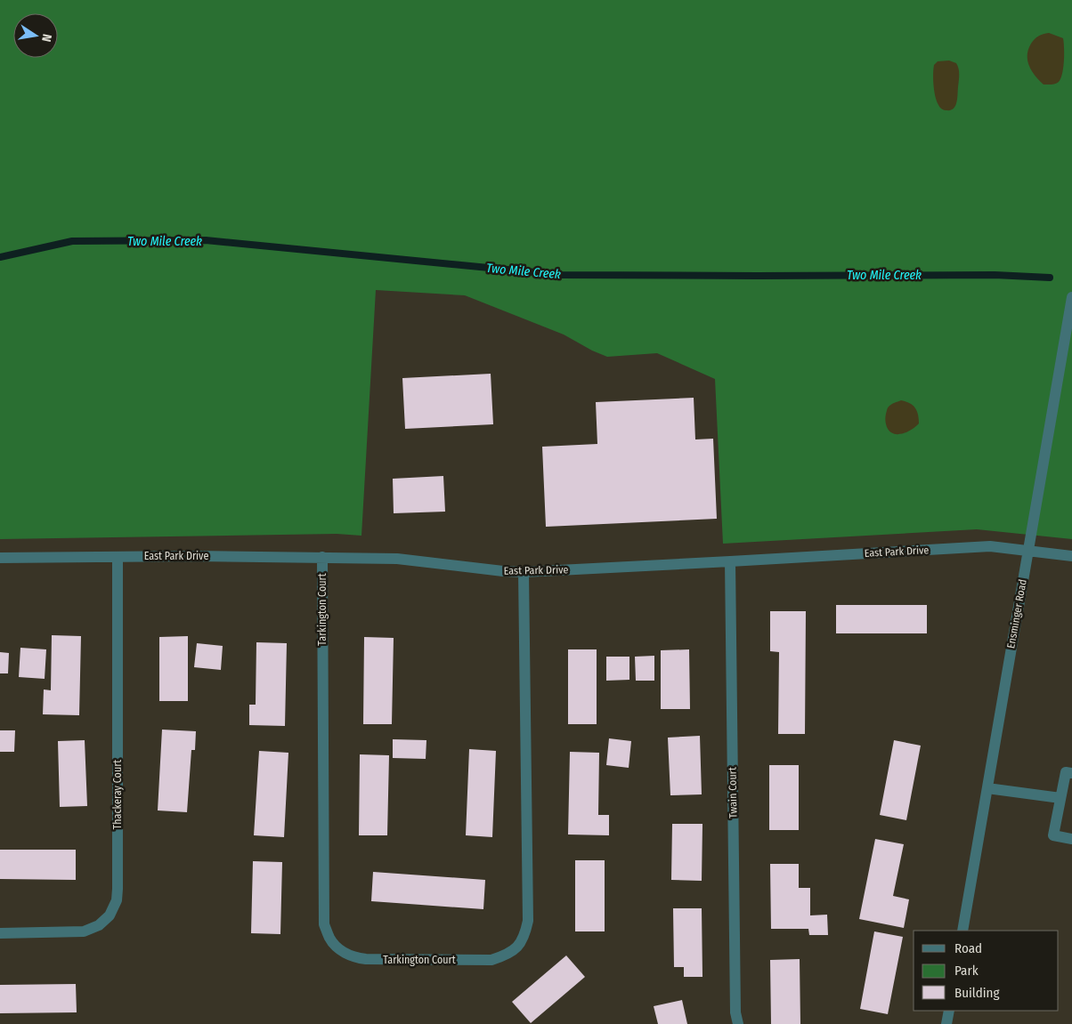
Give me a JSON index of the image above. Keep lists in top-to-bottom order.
{
  "streets": {
    "street": [
      "East Park Drive",
      "Tarkington Court",
      "Ensminger Road",
      "Twain Court",
      "Thackeray Court"
    ]
  },
  "crossings": [
    ["East Park Drive", "Tarkington Court"],
    ["East Park Drive", "Ensminger Road"],
    ["East Park Drive", "Twain Court"],
    ["East Park Drive", "Thackeray Court"]
  ],
  "water": ["Two Mile Creek"],
  "legend": ["Road", "Park", "Building"],
  "north": "right"
}
